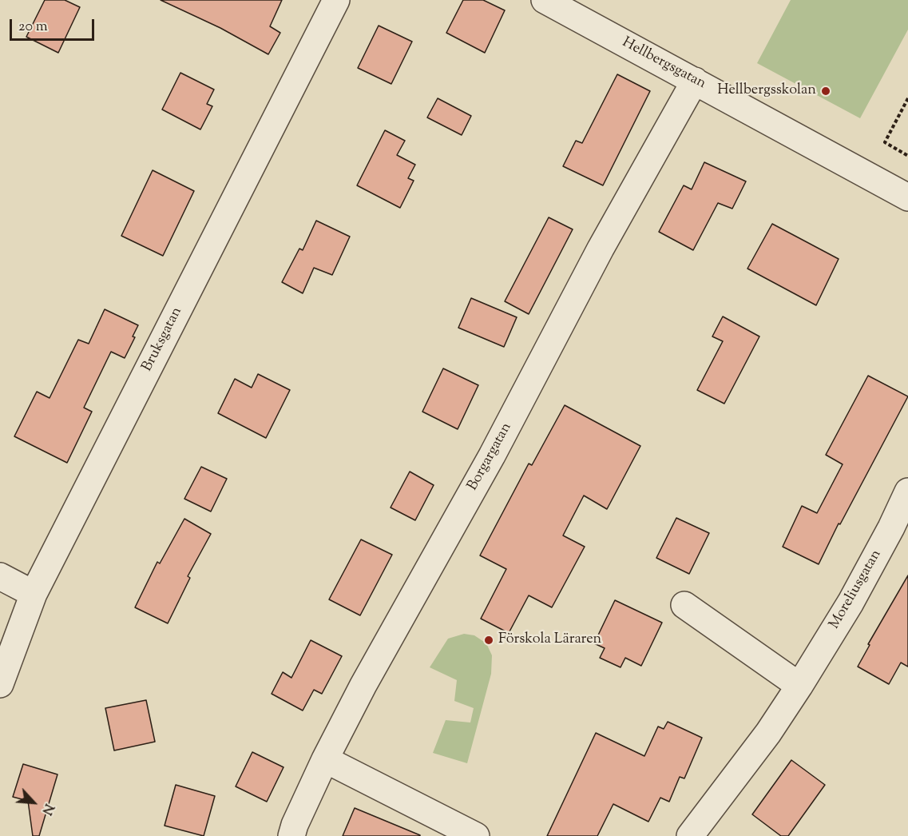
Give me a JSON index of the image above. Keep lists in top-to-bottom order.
{
  "streets": {
    "street": [
      "Hellbergsgatan",
      "Bruksgatan",
      "Borgargatan",
      "Moreliusgatan"
    ]
  },
  "crossings": [
    ["Hellbergsgatan", "Borgargatan"]
  ],
  "places": ["Hellbergsskolan", "Förskola Läraren"],
  "scale_bar": "20 m",
  "north": "bottom right"
}
